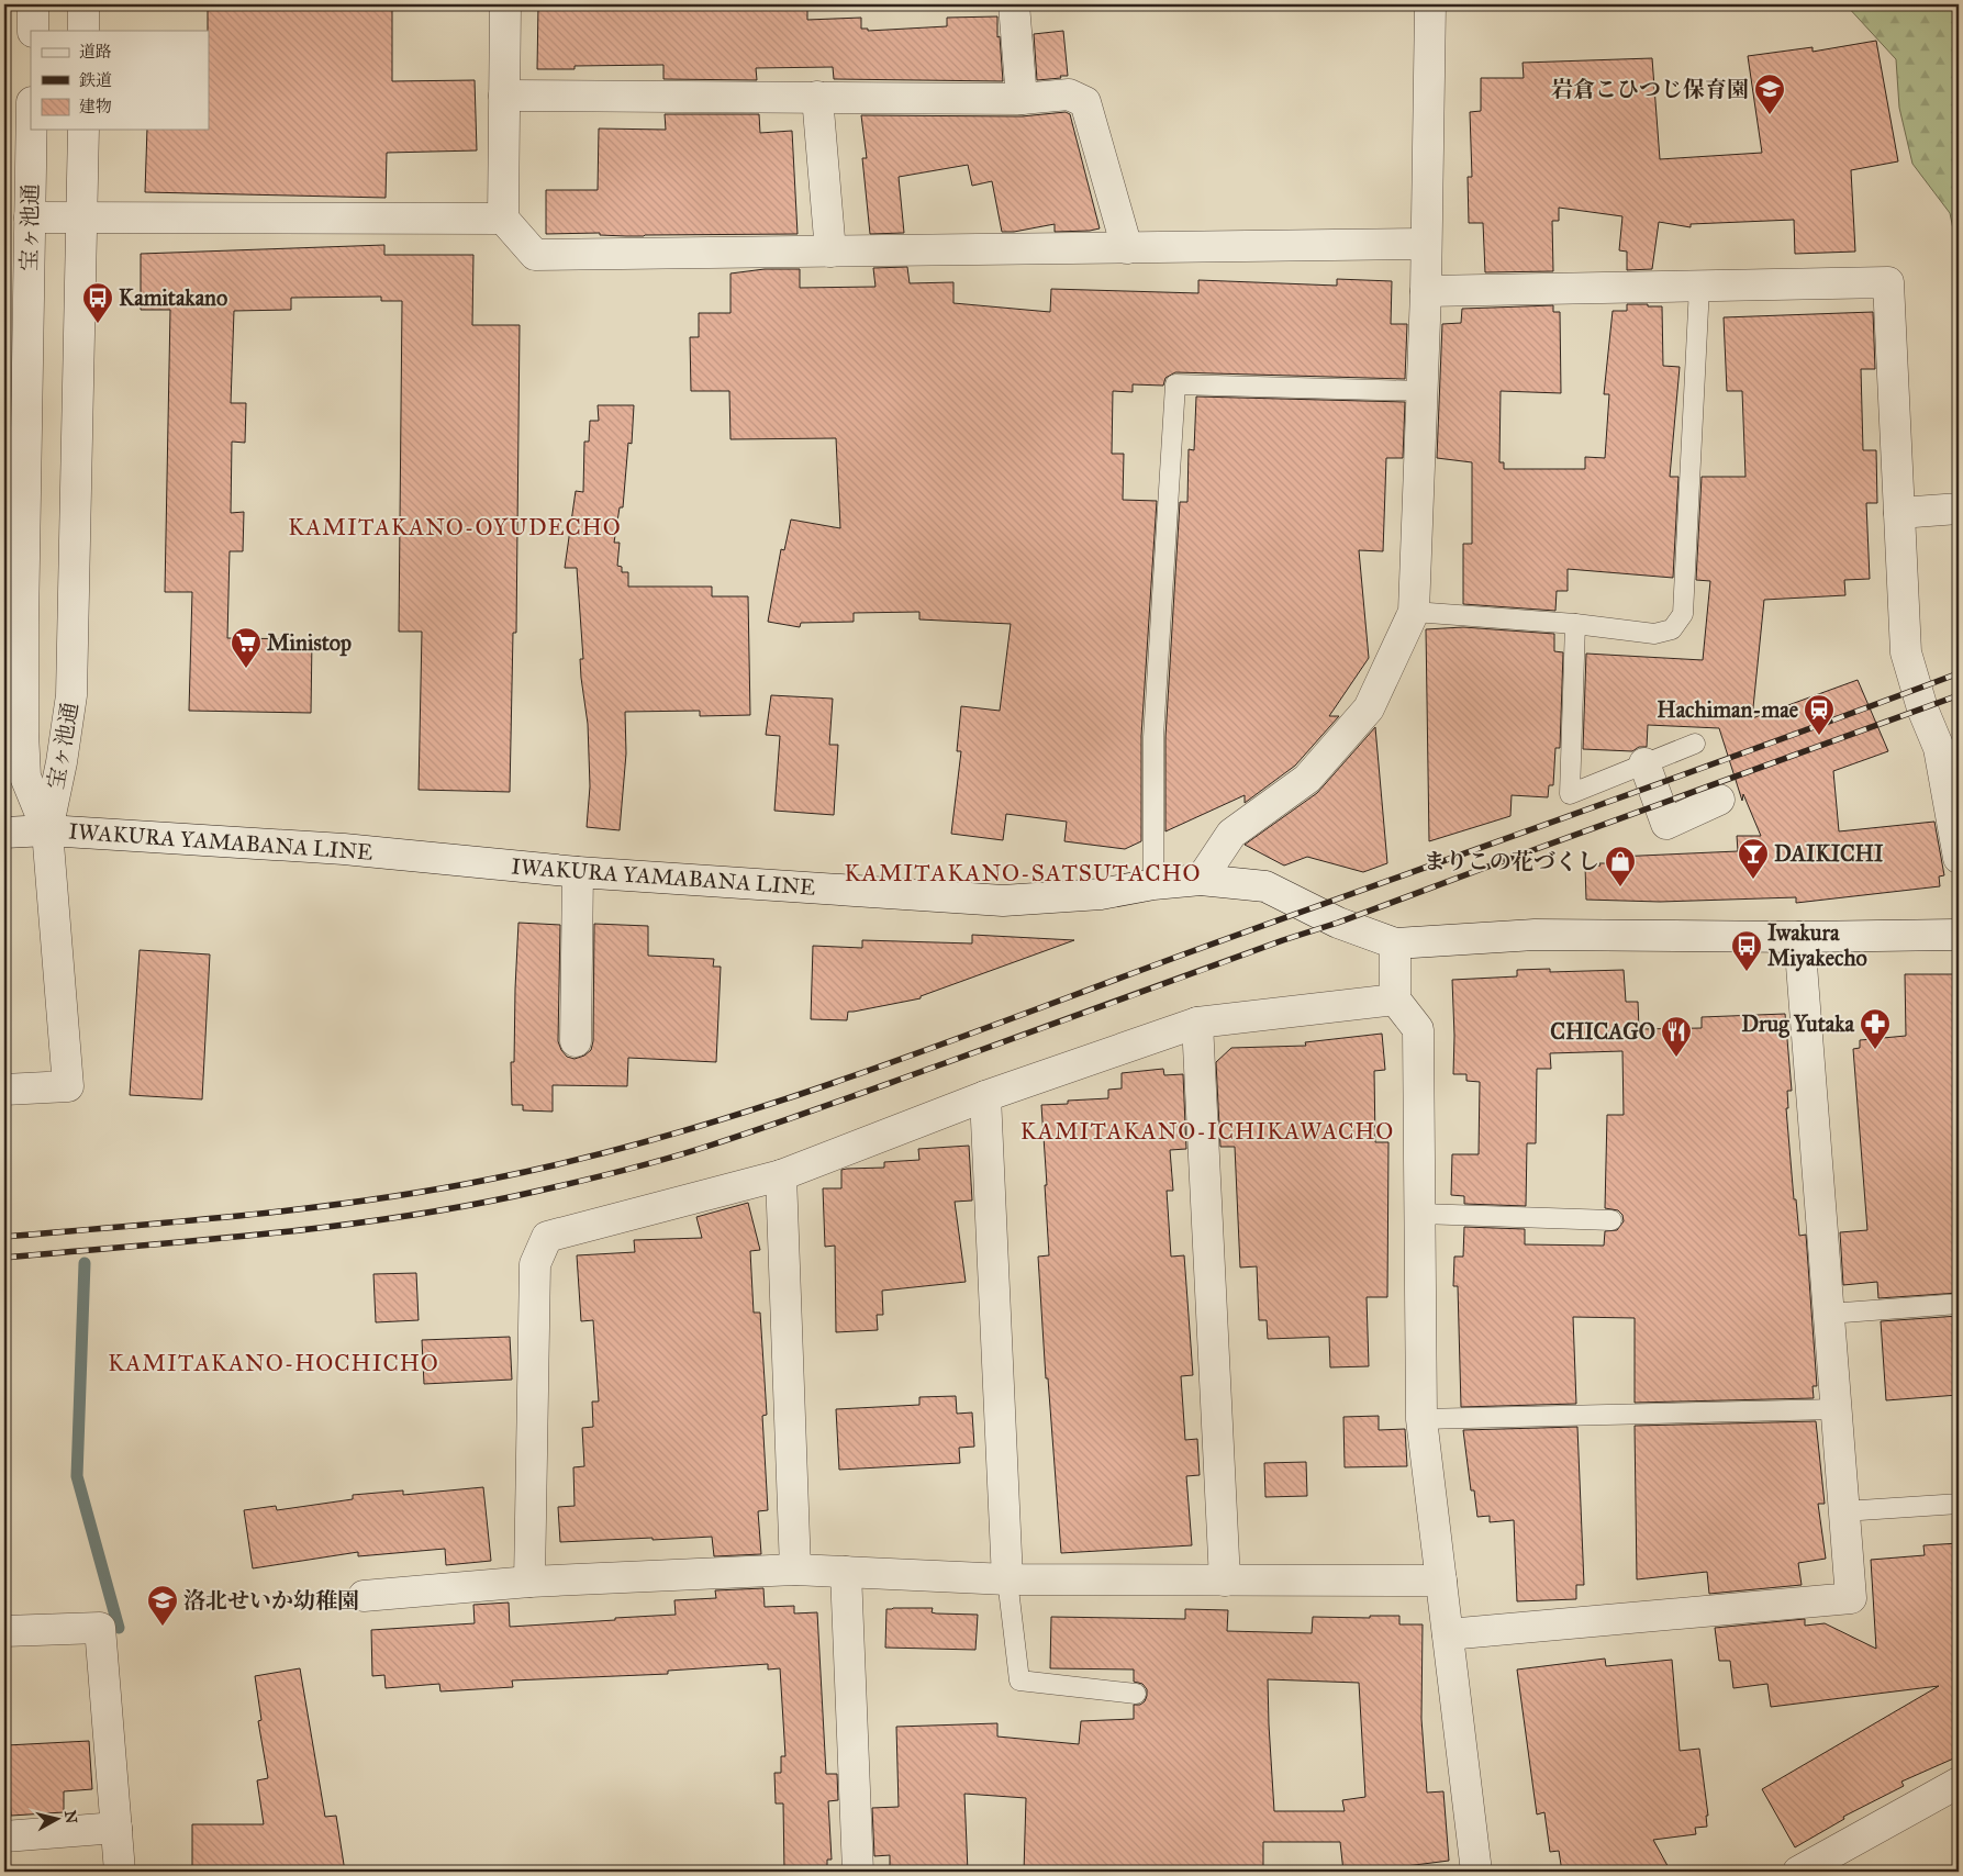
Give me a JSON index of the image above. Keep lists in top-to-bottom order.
{
  "streets": {
    "street": ["宝ヶ池通", "IWAKURA YAMABANA LINE"]
  },
  "crossings": [
    ["宝ヶ池通", "IWAKURA YAMABANA LINE"]
  ],
  "districts": [
    "KAMITAKANO-OYUDECHO",
    "KAMITAKANO-SATSUTACHO",
    "KAMITAKANO-ICHIKAWACHO",
    "KAMITAKANO-HOCHICHO"
  ],
  "places": {
    "school or university": ["岩倉こひつじ保育園", "洛北せいか幼稚園"],
    "bus stop": ["Kamitakano", "Iwakura Miyakecho"],
    "supermarket": ["Ministop"],
    "station": ["Hachiman-mae"],
    "bar": ["DAIKICHI"],
    "shop": ["まりこの花づくし"],
    "pharmacy": ["Drug Yutaka"],
    "restaurant": ["CHICAGO"]
  },
  "legend": ["道路", "鉄道", "建物"],
  "north": "right"
}
